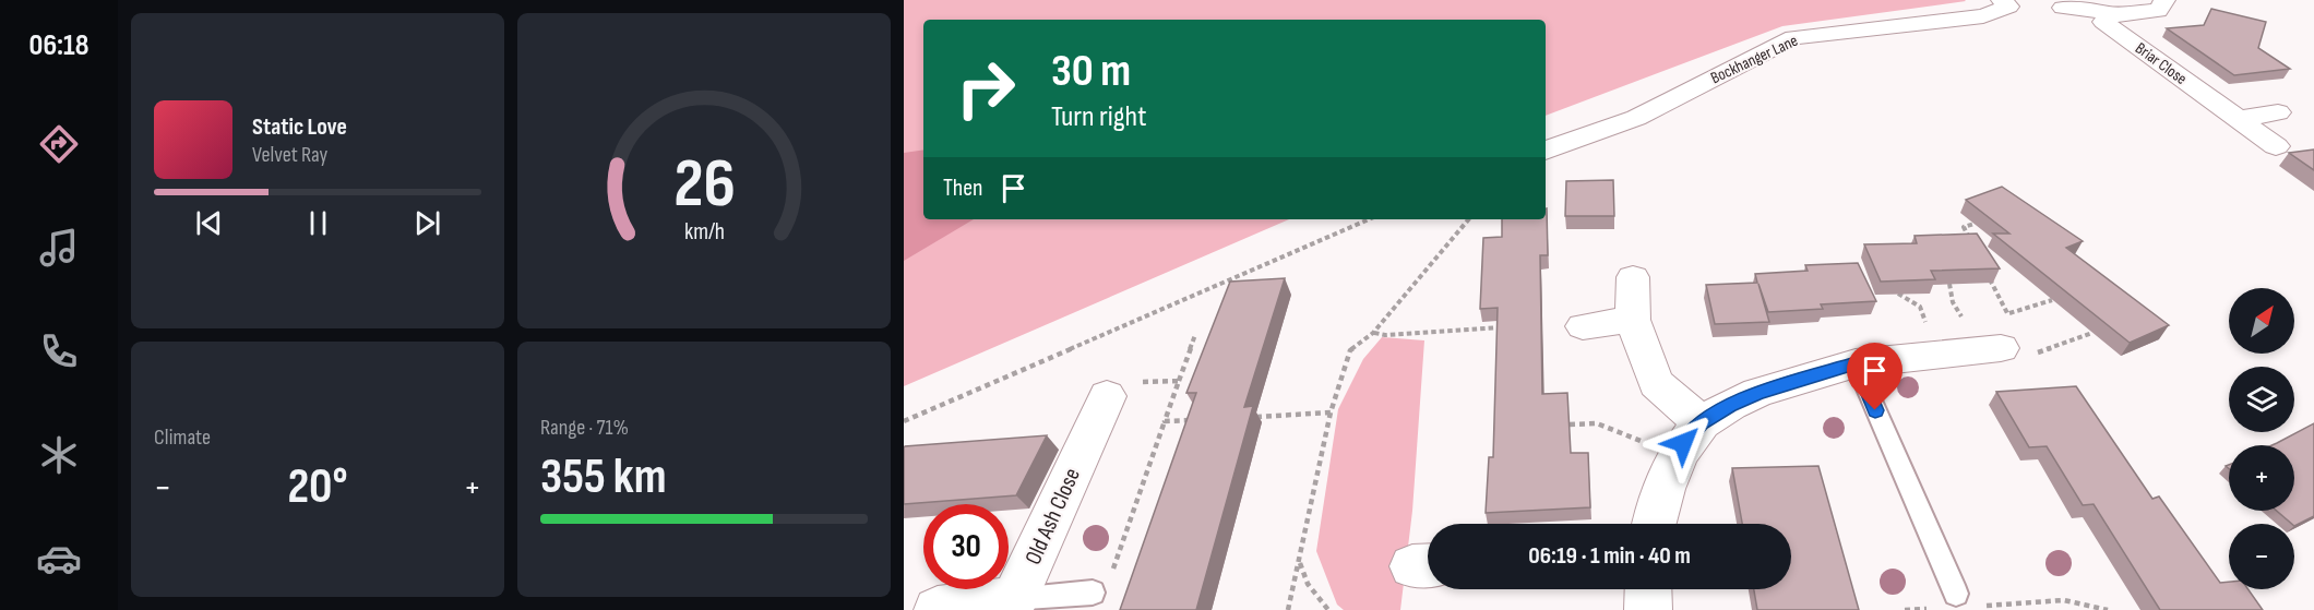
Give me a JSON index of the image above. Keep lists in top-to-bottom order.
{
  "streets": {
    "street": ["Bockhanger Lane", "Briar Close", "Old Ash Close"]
  },
  "north": "top right",
  "page": {
    "tabs": "06:18",
    "turn": ["30 m", "Turn right"],
    "song": ["Static Love", "Velvet Ray"],
    "then": "Then",
    "map_buttons": ["+", "−"],
    "tile": [
      "Climate",
      ["Range · 71%", "355 km"]
    ],
    "heat": ["−", "20°", "+"],
    "limit": "30",
    "trip": "06:19 · 1 min · 40 m",
    "gauge": ["26", "km/h"]
  }
}
